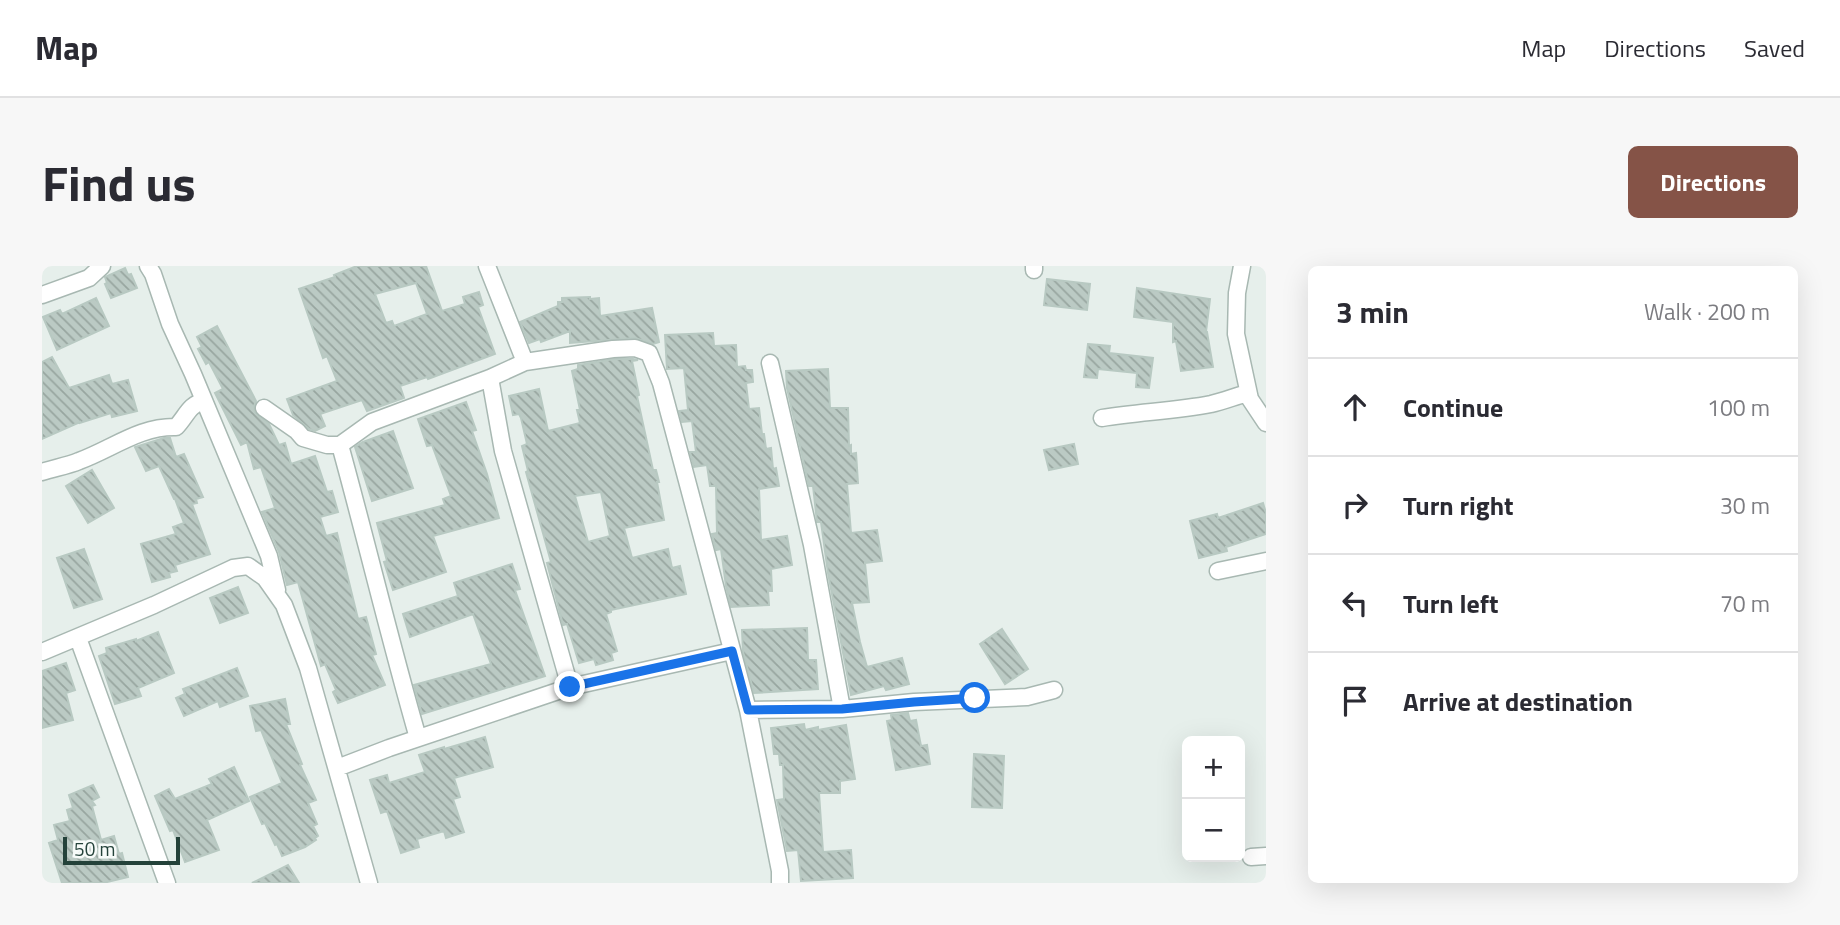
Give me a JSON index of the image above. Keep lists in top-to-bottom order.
{
  "scale_bar": "50 m",
  "page": {
    "header": "Map",
    "nav": ["Map", "Directions", "Saved"],
    "title": "Find us",
    "buttons": "Directions",
    "heading": ["3 min", "Walk · 200 m"],
    "list": [
      ["Continue", "100 m"],
      ["Turn right", "30 m"],
      ["Turn left", "70 m"],
      "Arrive at destination"
    ],
    "map_buttons": ["+", "−"],
    "scale": "50 m"
  }
}
